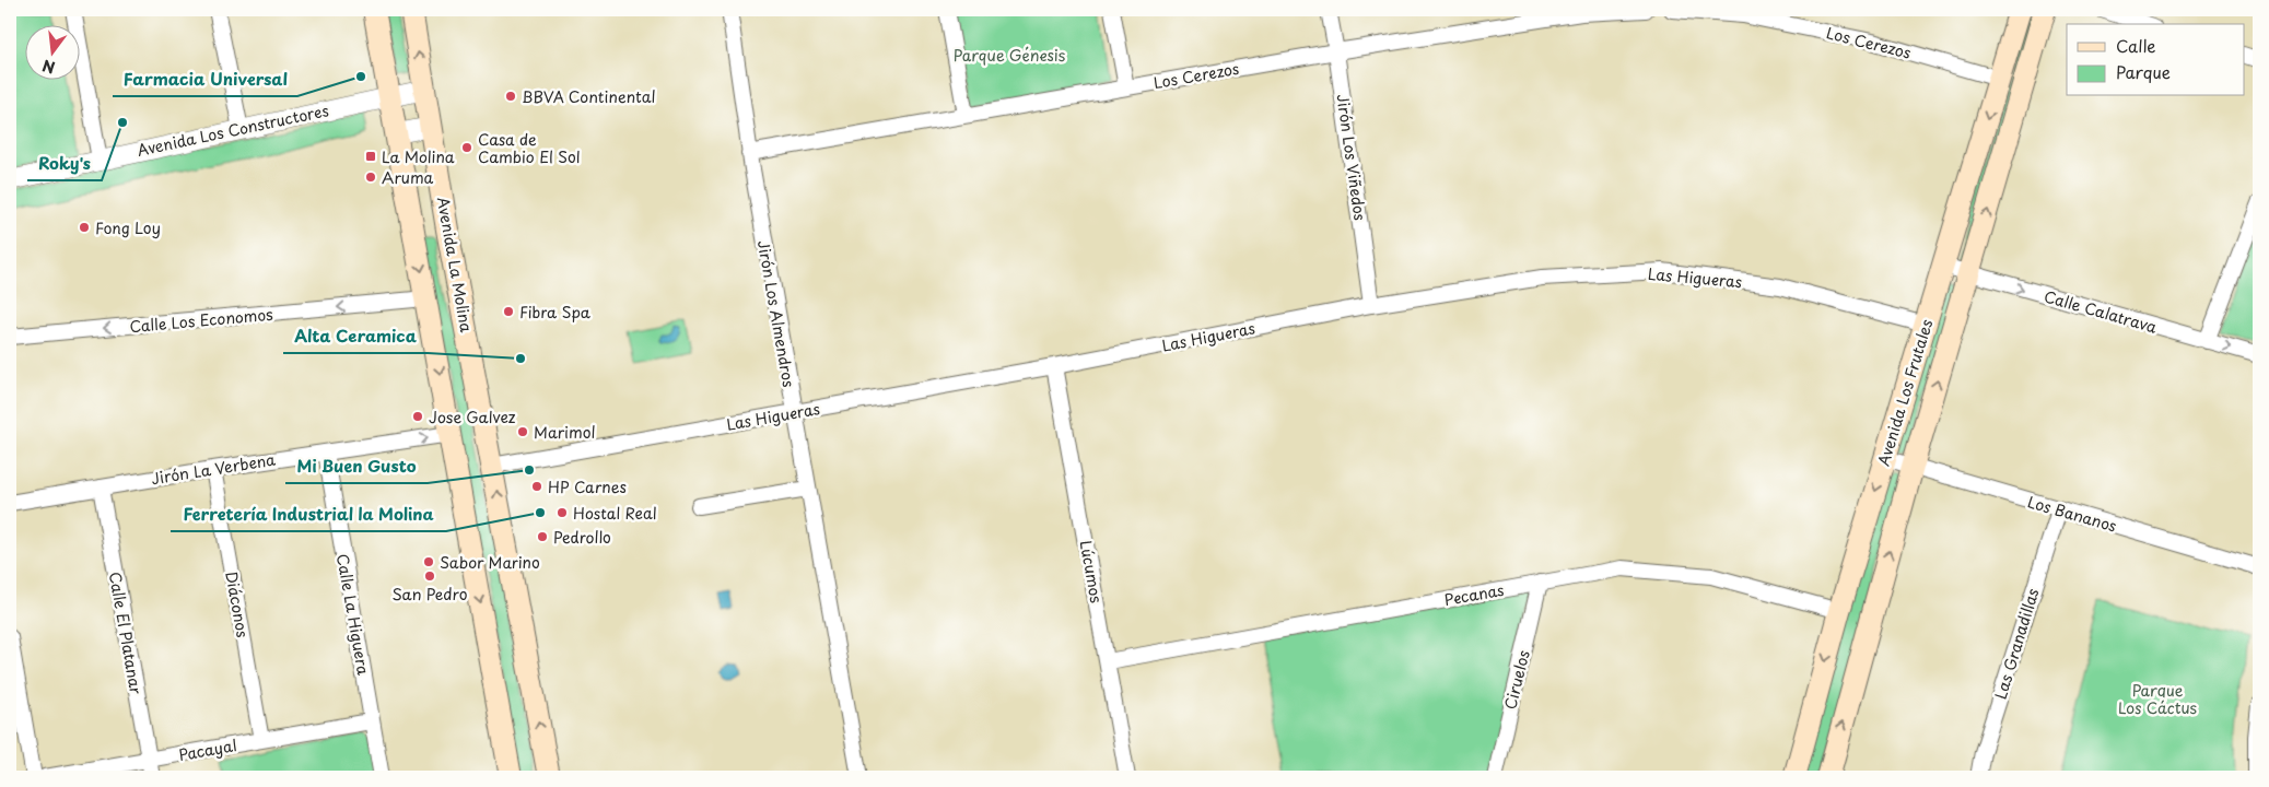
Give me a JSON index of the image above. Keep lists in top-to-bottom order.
{
  "streets": {
    "main road": ["Avenida La Molina", "Avenida Los Frutales"],
    "street": [
      "Los Cerezos",
      "Avenida Los Constructores",
      "Jirón Los Viñedos",
      "Las Higueras",
      "Calle Calatrava",
      "Jirón Los Almendros",
      "Calle Los Economos",
      "Jirón La Verbena",
      "Los Bananos",
      "Lúcumos",
      "Pecanas",
      "Diáconos",
      "Calle La Higuera",
      "Calle El Platanar",
      "Las Granadillas",
      "Ciruelos",
      "Pacayal"
    ]
  },
  "crossings": [
    ["Los Cerezos", "Jirón Los Viñedos"],
    ["Los Cerezos", "Jirón Los Almendros"],
    ["Los Cerezos", "Avenida Los Frutales"],
    ["Avenida Los Constructores", "Avenida La Molina"],
    ["Jirón Los Viñedos", "Las Higueras"],
    ["Avenida La Molina", "Las Higueras"],
    ["Las Higueras", "Jirón Los Almendros"],
    ["Las Higueras", "Avenida Los Frutales"],
    ["Las Higueras", "Lúcumos"],
    ["Calle Calatrava", "Avenida Los Frutales"],
    ["Avenida Los Frutales", "Los Bananos"],
    ["Avenida Los Frutales", "Pecanas"],
    ["Jirón La Verbena", "Diáconos"],
    ["Jirón La Verbena", "Calle La Higuera"],
    ["Jirón La Verbena", "Calle El Platanar"],
    ["Los Bananos", "Las Granadillas"],
    ["Lúcumos", "Pecanas"],
    ["Pecanas", "Ciruelos"],
    ["Diáconos", "Pacayal"],
    ["Calle La Higuera", "Pacayal"],
    ["Calle El Platanar", "Pacayal"]
  ],
  "one_way": ["Calle Calatrava", "Calle Los Economos"],
  "parks": ["Parque Génesis", "Parque Los Cáctus"],
  "places": {
    "other": [
      "Farmacia Universal",
      "BBVA Continental",
      "Roky's",
      "Casa de Cambio El Sol",
      "Aruma",
      "Fong Loy",
      "Fibra Spa",
      "Alta Ceramica",
      "Jose Galvez",
      "Marimol",
      "Mi Buen Gusto",
      "HP Carnes",
      "Ferretería Industrial la Molina",
      "Hostal Real",
      "Pedrollo",
      "Sabor Marino",
      "San Pedro"
    ],
    "transit": ["La Molina"]
  },
  "legend": ["Calle", "Parque"],
  "north": "bottom"
}
